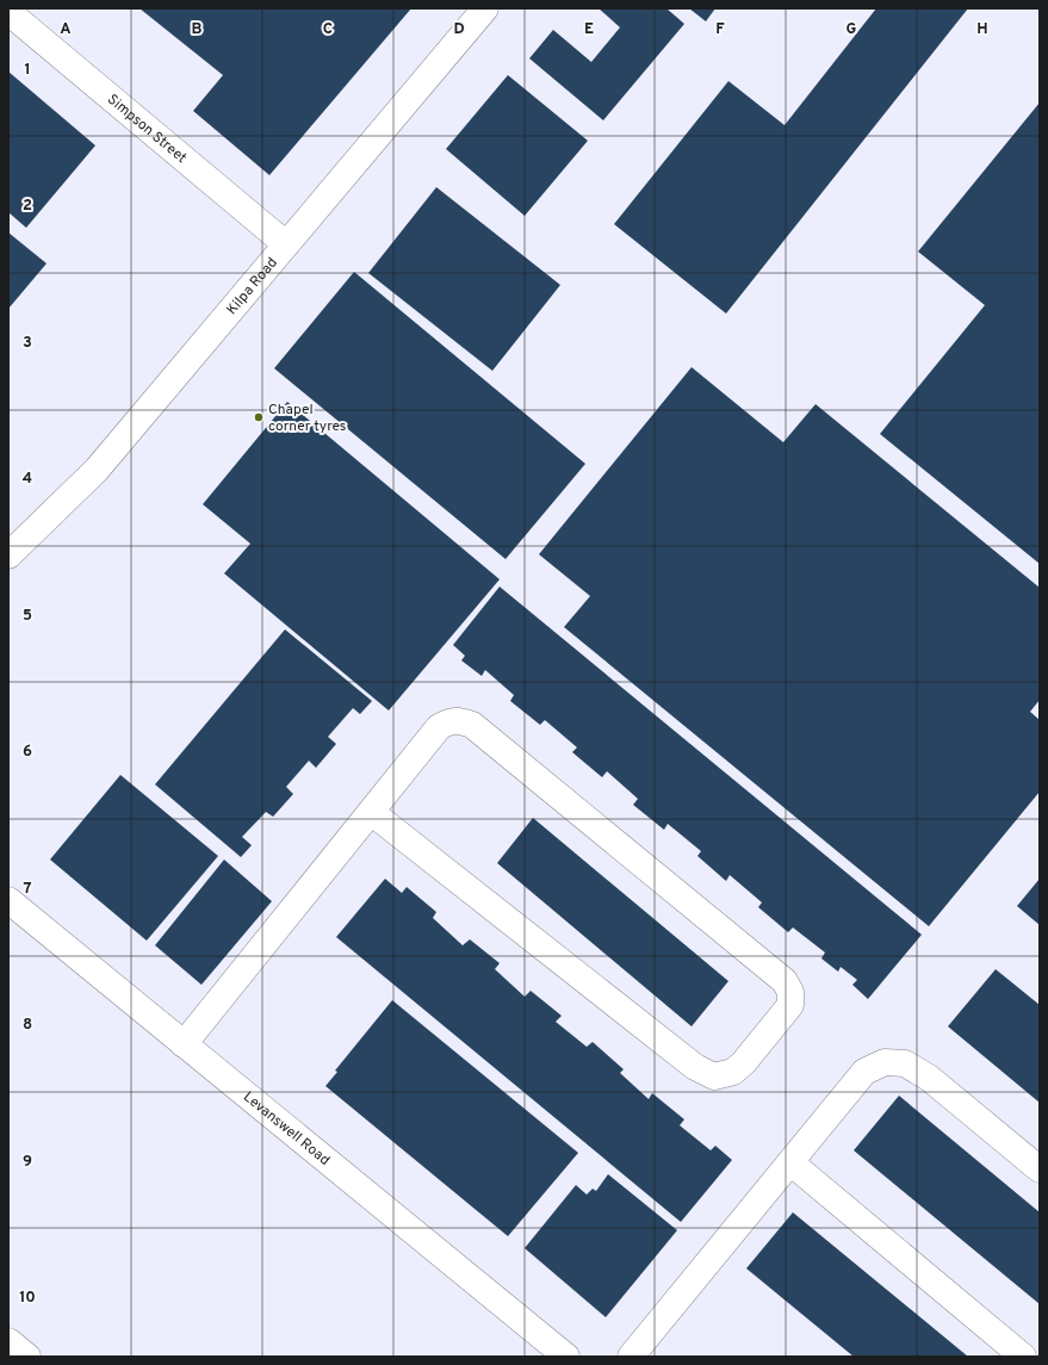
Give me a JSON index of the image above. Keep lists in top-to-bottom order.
{
  "streets": {
    "street": ["Simpson Street", "Kilpa Road", "Levanswell Road"]
  },
  "crossings": [
    ["Simpson Street", "Kilpa Road"]
  ],
  "places": ["Chapel corner tyres"],
  "grid": {
    "columns": [
      "A",
      "B",
      "C",
      "D",
      "E",
      "F",
      "G",
      "H"
    ],
    "rows": [
      "1",
      "2",
      "3",
      "4",
      "5",
      "6",
      "7",
      "8",
      "9",
      "10"
    ]
  }
}
